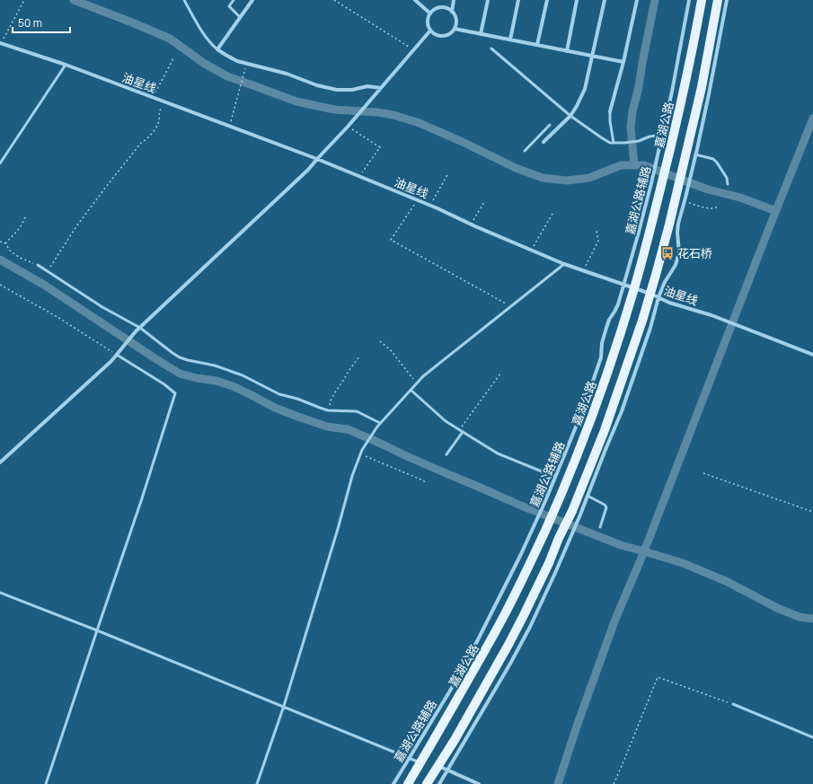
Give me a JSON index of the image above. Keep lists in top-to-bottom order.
{
  "streets": {
    "main road": ["嘉湖公路"],
    "street": ["油星线", "嘉湖公路辅路"]
  },
  "crossings": [
    ["油星线", "嘉湖公路"],
    ["油星线", "嘉湖公路辅路"]
  ],
  "places": {
    "bus stop": ["花石桥"]
  },
  "scale_bar": "50 m"
}
